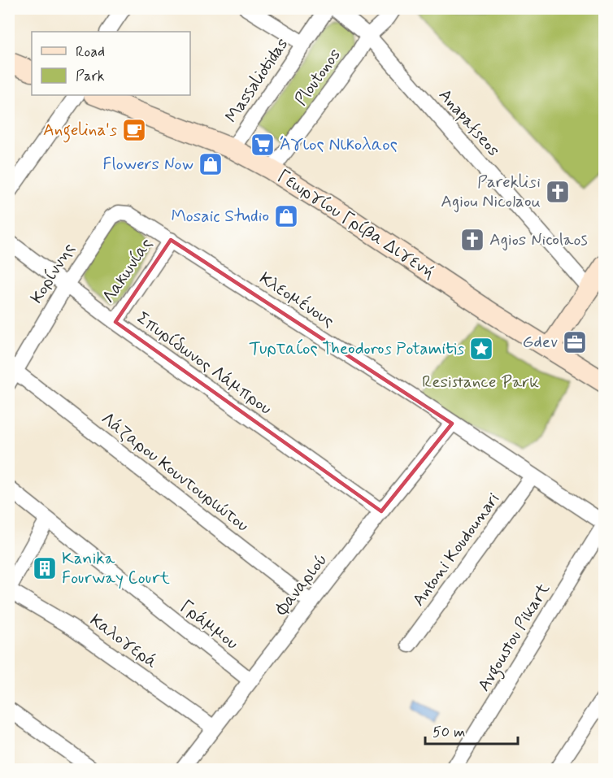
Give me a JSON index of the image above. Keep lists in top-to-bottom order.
{
  "streets": {
    "main road": ["Γεωργίου Γρίβα Διγενή"],
    "street": [
      "Ploutonos",
      "Massaliotidas",
      "Anapafseos",
      "Λακωνίας",
      "Κορίννης",
      "Κλεομένους",
      "Σπυρίδωνος Λάμπρου",
      "Λάζαρου Κουντουριώτου",
      "Antoni Koudounari",
      "Φαναριού",
      "Γράμμου",
      "Avgoustou Pikart",
      "Καλογερά"
    ]
  },
  "crossings": [
    ["Ploutonos", "Anapafseos"],
    ["Ploutonos", "Γεωργίου Γρίβα Διγενή"],
    ["Massaliotidas", "Γεωργίου Γρίβα Διγενή"],
    ["Λακωνίας", "Κλεομένους"],
    ["Λακωνίας", "Σπυρίδωνος Λάμπρου"],
    ["Κορίννης", "Κλεομένους"],
    ["Κορίννης", "Σπυρίδωνος Λάμπρου"],
    ["Κορίννης", "Λάζαρου Κουντουριώτου"],
    ["Κλεομένους", "Antoni Koudounari"],
    ["Κλεομένους", "Φαναριού"],
    ["Κλεομένους", "Avgoustou Pikart"],
    ["Σπυρίδωνος Λάμπρου", "Φαναριού"],
    ["Λάζαρου Κουντουριώτου", "Φαναριού"],
    ["Φαναριού", "Γράμμου"],
    ["Φαναριού", "Καλογερά"]
  ],
  "parks": ["Resistance Park"],
  "places": {
    "cafe": ["Angelina's"],
    "supermarket": ["Άγιος Νικολαος"],
    "shop": ["Flowers Now", "Mosaic Studio"],
    "church": ["Pareklisi Agiou Nicolaou", "Agios Nicolaos"],
    "office": ["Gdev"],
    "place": ["Τυρταίος Theodoros Potamitis"],
    "building": ["Kanika Fourway Court"]
  },
  "legend": ["Road", "Park"],
  "scale_bar": "50 m"
}
